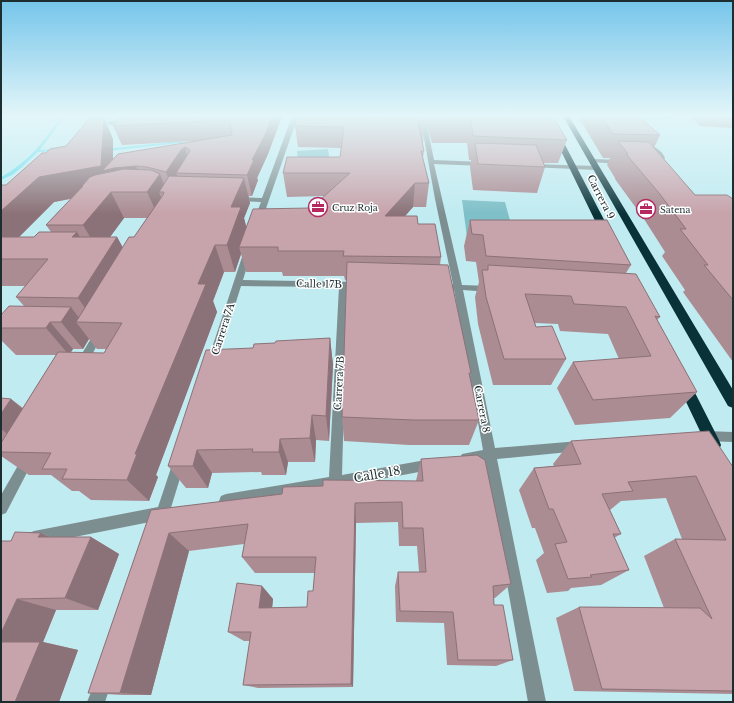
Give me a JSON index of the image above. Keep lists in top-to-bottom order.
{
  "streets": {
    "highway": ["Carrera 9"],
    "street": [
      "Calle 17B",
      "Carrera 7A",
      "Carrera 7B",
      "Carrera 8",
      "Calle 18"
    ]
  },
  "crossings": [
    ["Calle 17B", "Carrera 7A"],
    ["Calle 17B", "Carrera 7B"],
    ["Carrera 7B", "Calle 18"],
    ["Carrera 8", "Calle 18"]
  ],
  "places": {
    "office": ["Cruz Roja", "Satena"]
  }
}
